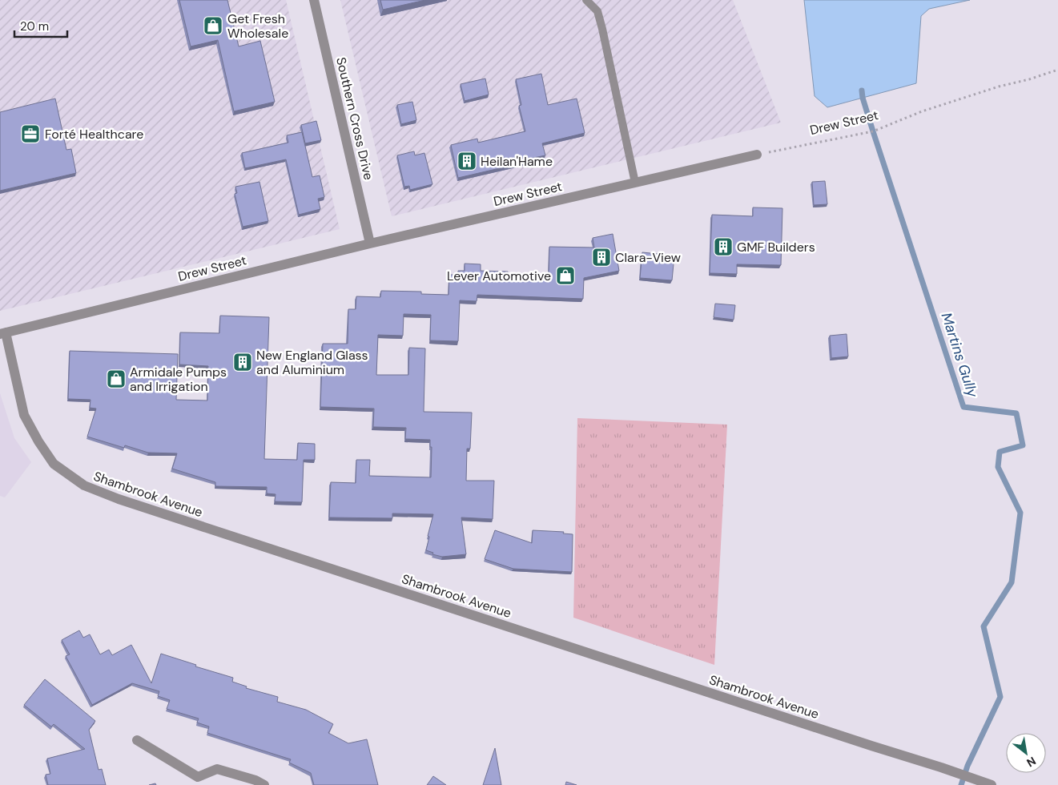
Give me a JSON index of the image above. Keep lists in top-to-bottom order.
{
  "streets": {
    "street": ["Southern Cross Drive", "Drew Street", "Shambrook Avenue"]
  },
  "crossings": [
    ["Southern Cross Drive", "Drew Street"],
    ["Drew Street", "Shambrook Avenue"]
  ],
  "water": ["Martins Gully"],
  "places": {
    "shop": ["Get Fresh Wholesale", "Lever Automotive", "Armidale Pumps and Irrigation"],
    "office": ["Forté Healthcare"],
    "building": [
      "Heilan'Hame",
      "GMF Builders",
      "Clara-View",
      "New England Glass and Aluminium"
    ]
  },
  "scale_bar": "20 m",
  "north": "bottom right"
}
